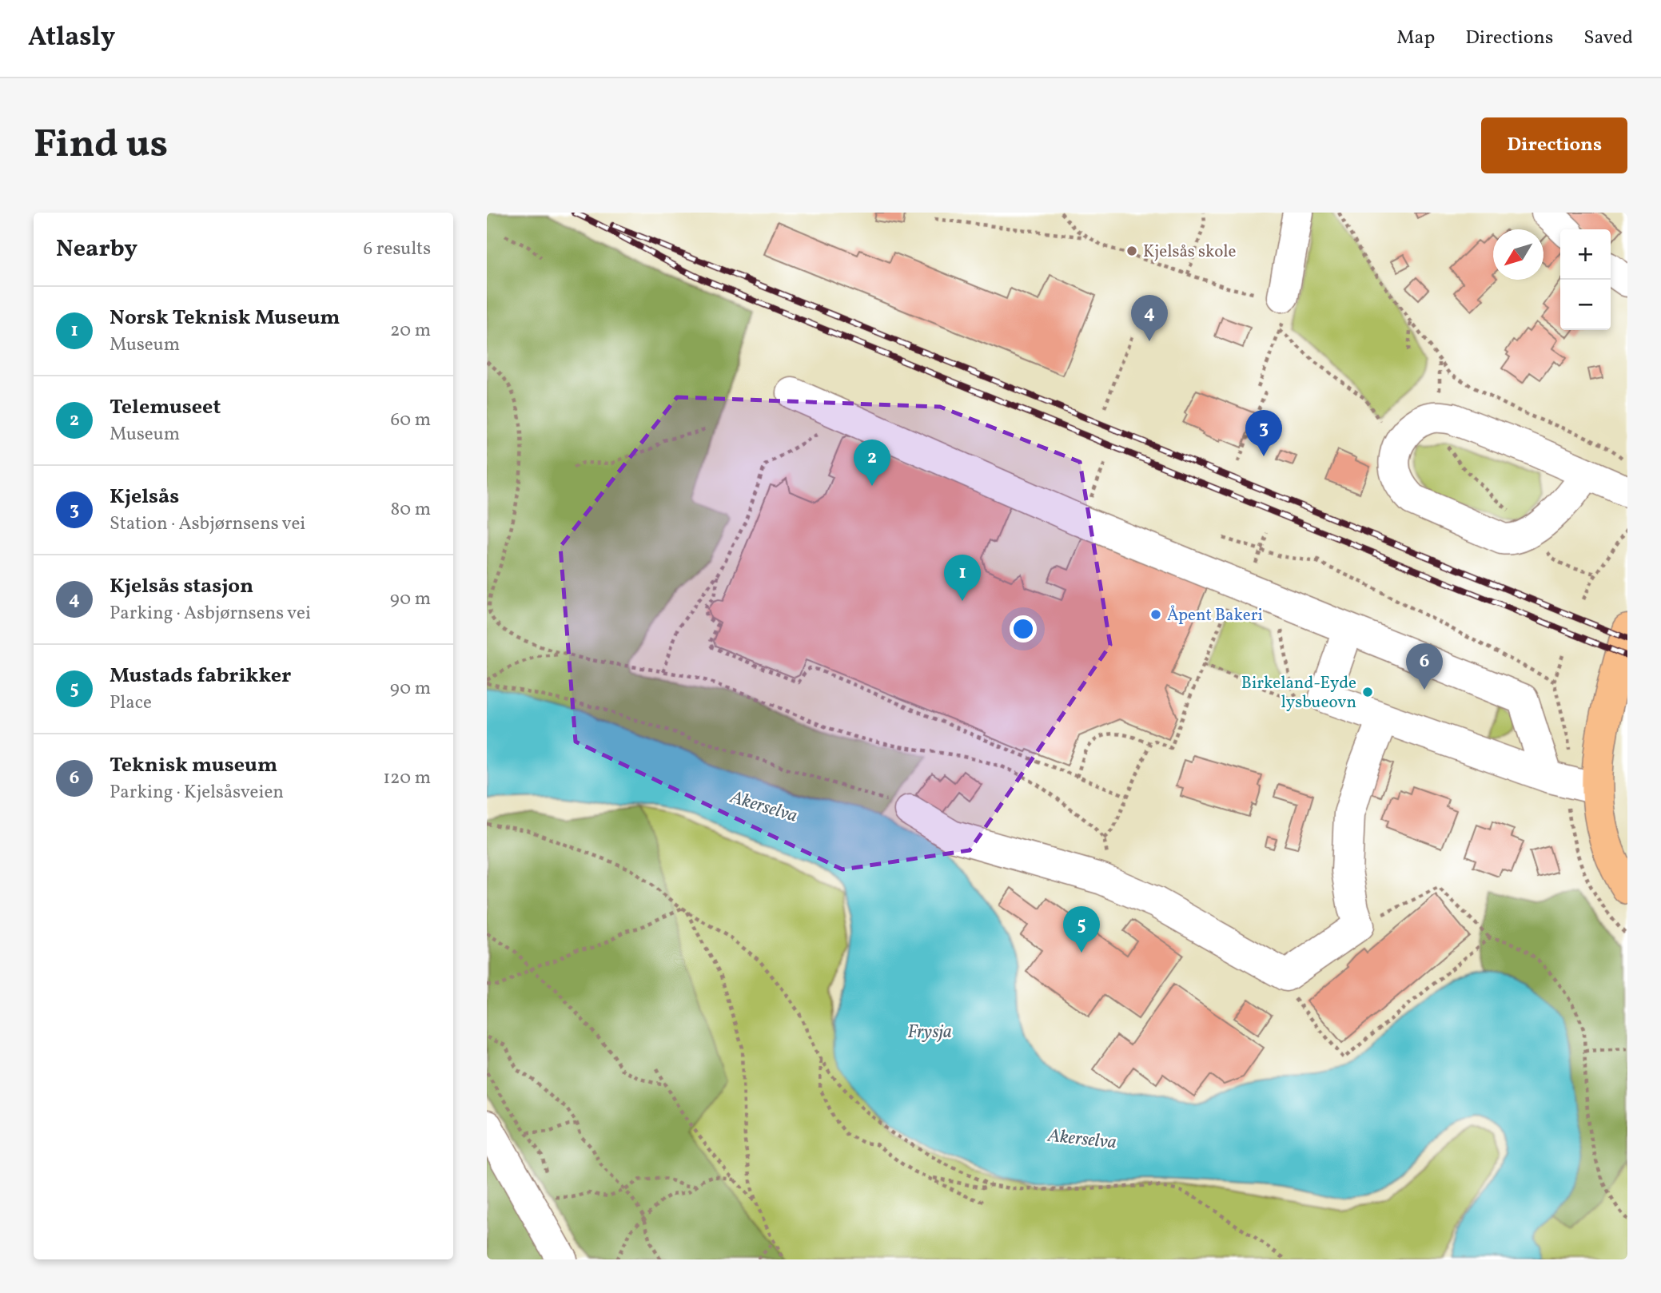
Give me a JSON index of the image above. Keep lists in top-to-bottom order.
{
  "water": ["Akerselva", "Frysja"],
  "places": ["Kjelsås skole", "Åpent Bakeri", "Birkeland-Eyde lysbueovn"],
  "north": "bottom left",
  "page": {
    "header": "Atlasly",
    "nav": ["Map", "Directions", "Saved"],
    "buttons": "Directions",
    "title": "Find us",
    "heading": ["Nearby", "6 results"],
    "map_buttons": ["+", "−"],
    "list": [
      {
        "mark": "1",
        "name": "Norsk Teknisk Museum",
        "note": "Museum",
        "value": "20 m"
      },
      {
        "mark": "2",
        "name": "Telemuseet",
        "note": "Museum",
        "value": "60 m"
      },
      {
        "mark": "3",
        "name": "Kjelsås",
        "note": "Station · Asbjørnsens vei",
        "value": "80 m"
      },
      {
        "mark": "4",
        "name": "Kjelsås stasjon",
        "note": "Parking · Asbjørnsens vei",
        "value": "90 m"
      },
      {
        "mark": "5",
        "name": "Mustads fabrikker",
        "note": "Place",
        "value": "90 m"
      },
      {
        "mark": "6",
        "name": "Teknisk museum",
        "note": "Parking · Kjelsåsveien",
        "value": "120 m"
      }
    ],
    "pins": [
      "4",
      "3",
      "2",
      "1",
      "6",
      "5"
    ]
  }
}
